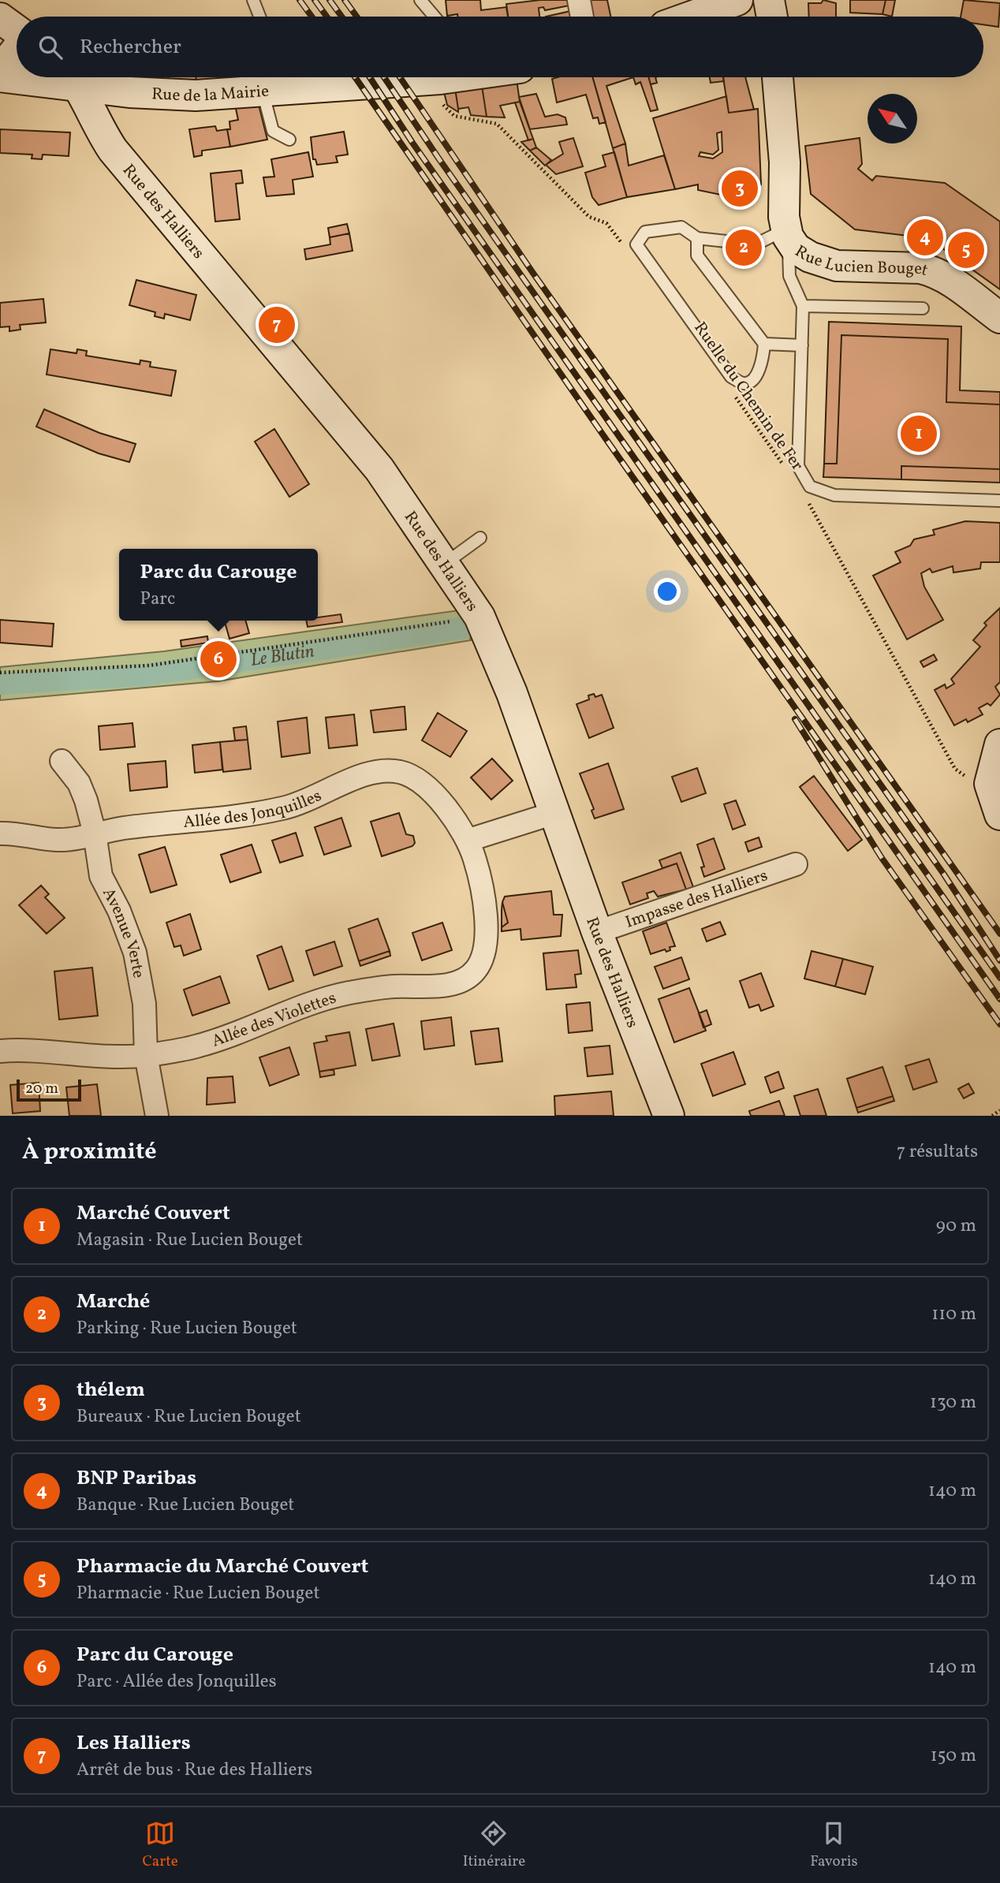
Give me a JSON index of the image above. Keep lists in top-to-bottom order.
{
  "streets": {
    "main road": ["Rue de la Mairie", "Rue des Halliers", "Rue Lucien Bouget"],
    "street": [
      "Allée des Jonquilles",
      "Impasse des Halliers",
      "Avenue Verte",
      "Allée des Violettes"
    ],
    "path": ["Ruelle du Chemin de Fer"]
  },
  "crossings": [
    ["Rue des Halliers", "Impasse des Halliers"],
    ["Allée des Jonquilles", "Avenue Verte"],
    ["Allée des Jonquilles", "Allée des Violettes"],
    ["Avenue Verte", "Allée des Violettes"]
  ],
  "water": ["Le Blutin"],
  "scale_bar": "20 m",
  "north": "top left",
  "page": {
    "search": "Rechercher",
    "pins": [
      "3",
      "4",
      "2",
      "5",
      "7",
      "1",
      "6"
    ],
    "popup": ["Parc du Carouge", "Parc"],
    "scale": "20 m",
    "heading": ["À proximité", "7 résultats"],
    "list": [
      {
        "mark": "1",
        "name": "Marché Couvert",
        "note": "Magasin · Rue Lucien Bouget",
        "value": "90 m"
      },
      {
        "mark": "2",
        "name": "Marché",
        "note": "Parking · Rue Lucien Bouget",
        "value": "110 m"
      },
      {
        "mark": "3",
        "name": "thélem",
        "note": "Bureaux · Rue Lucien Bouget",
        "value": "130 m"
      },
      {
        "mark": "4",
        "name": "BNP Paribas",
        "note": "Banque · Rue Lucien Bouget",
        "value": "140 m"
      },
      {
        "mark": "5",
        "name": "Pharmacie du Marché Couvert",
        "note": "Pharmacie · Rue Lucien Bouget",
        "value": "140 m"
      },
      {
        "mark": "6",
        "name": "Parc du Carouge",
        "note": "Parc · Allée des Jonquilles",
        "value": "140 m"
      },
      {
        "mark": "7",
        "name": "Les Halliers",
        "note": "Arrêt de bus · Rue des Halliers",
        "value": "150 m"
      }
    ],
    "nav": ["Carte", "Itinéraire", "Favoris"]
  }
}
